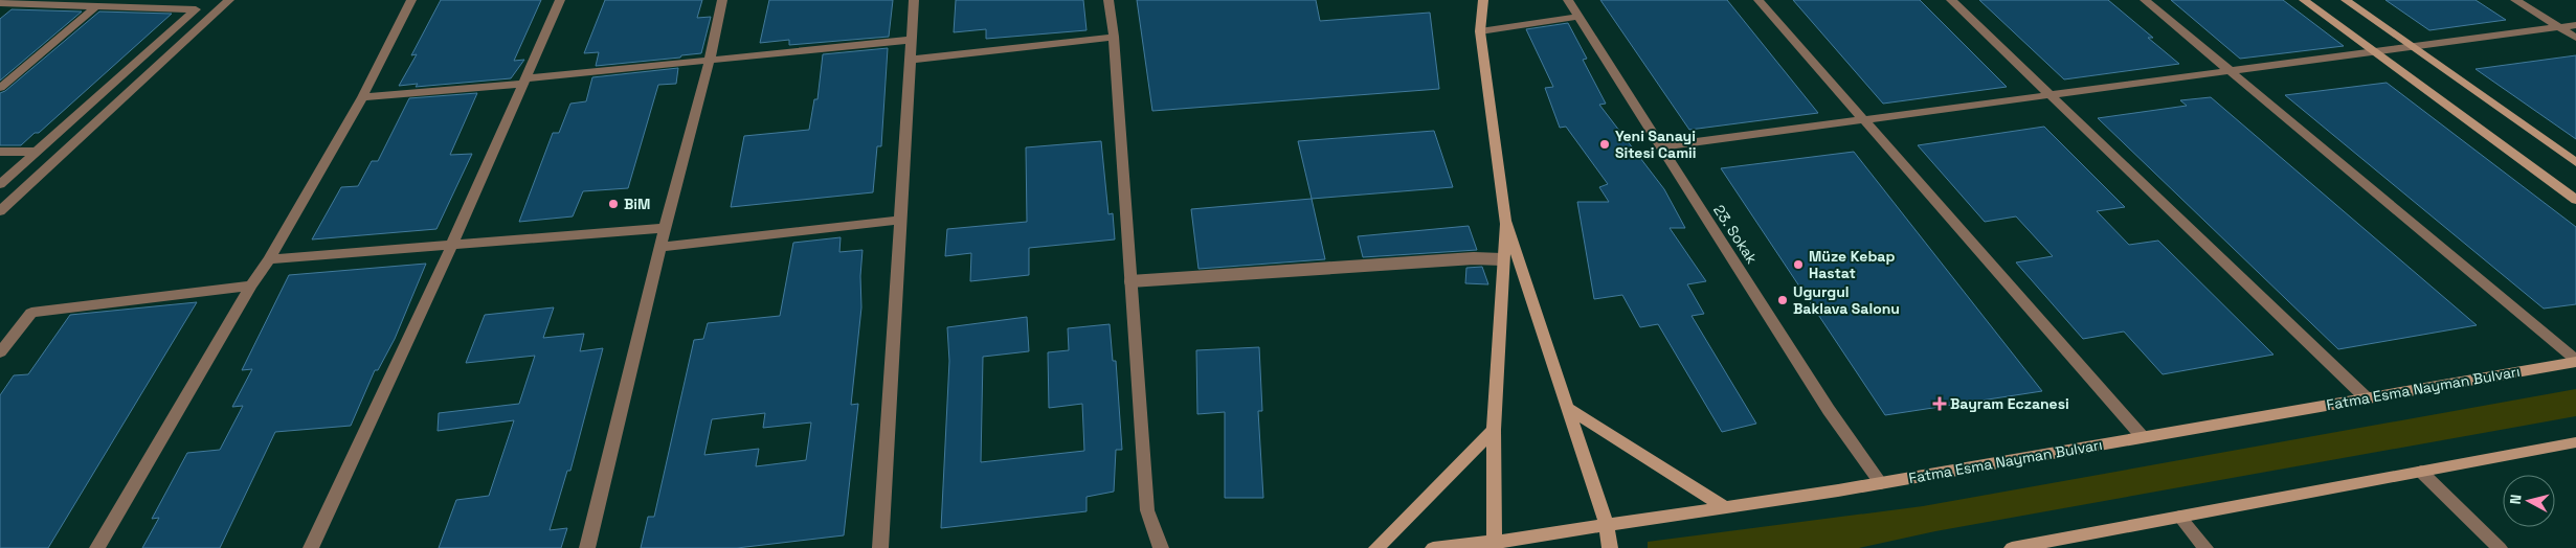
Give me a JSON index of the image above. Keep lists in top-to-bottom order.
{
  "streets": {
    "main road": ["Fatma Esma Nayman Bulvarı"],
    "street": ["23. Sokak"]
  },
  "crossings": [
    ["23. Sokak", "Fatma Esma Nayman Bulvarı"]
  ],
  "places": {
    "other": [
      "Yeni Sanayi Sitesi Camii",
      "BiM",
      "Müze Kebap Hastat",
      "Ugurgul Baklava Salonu"
    ],
    "health": ["Bayram Eczanesi"]
  },
  "north": "left"
}
